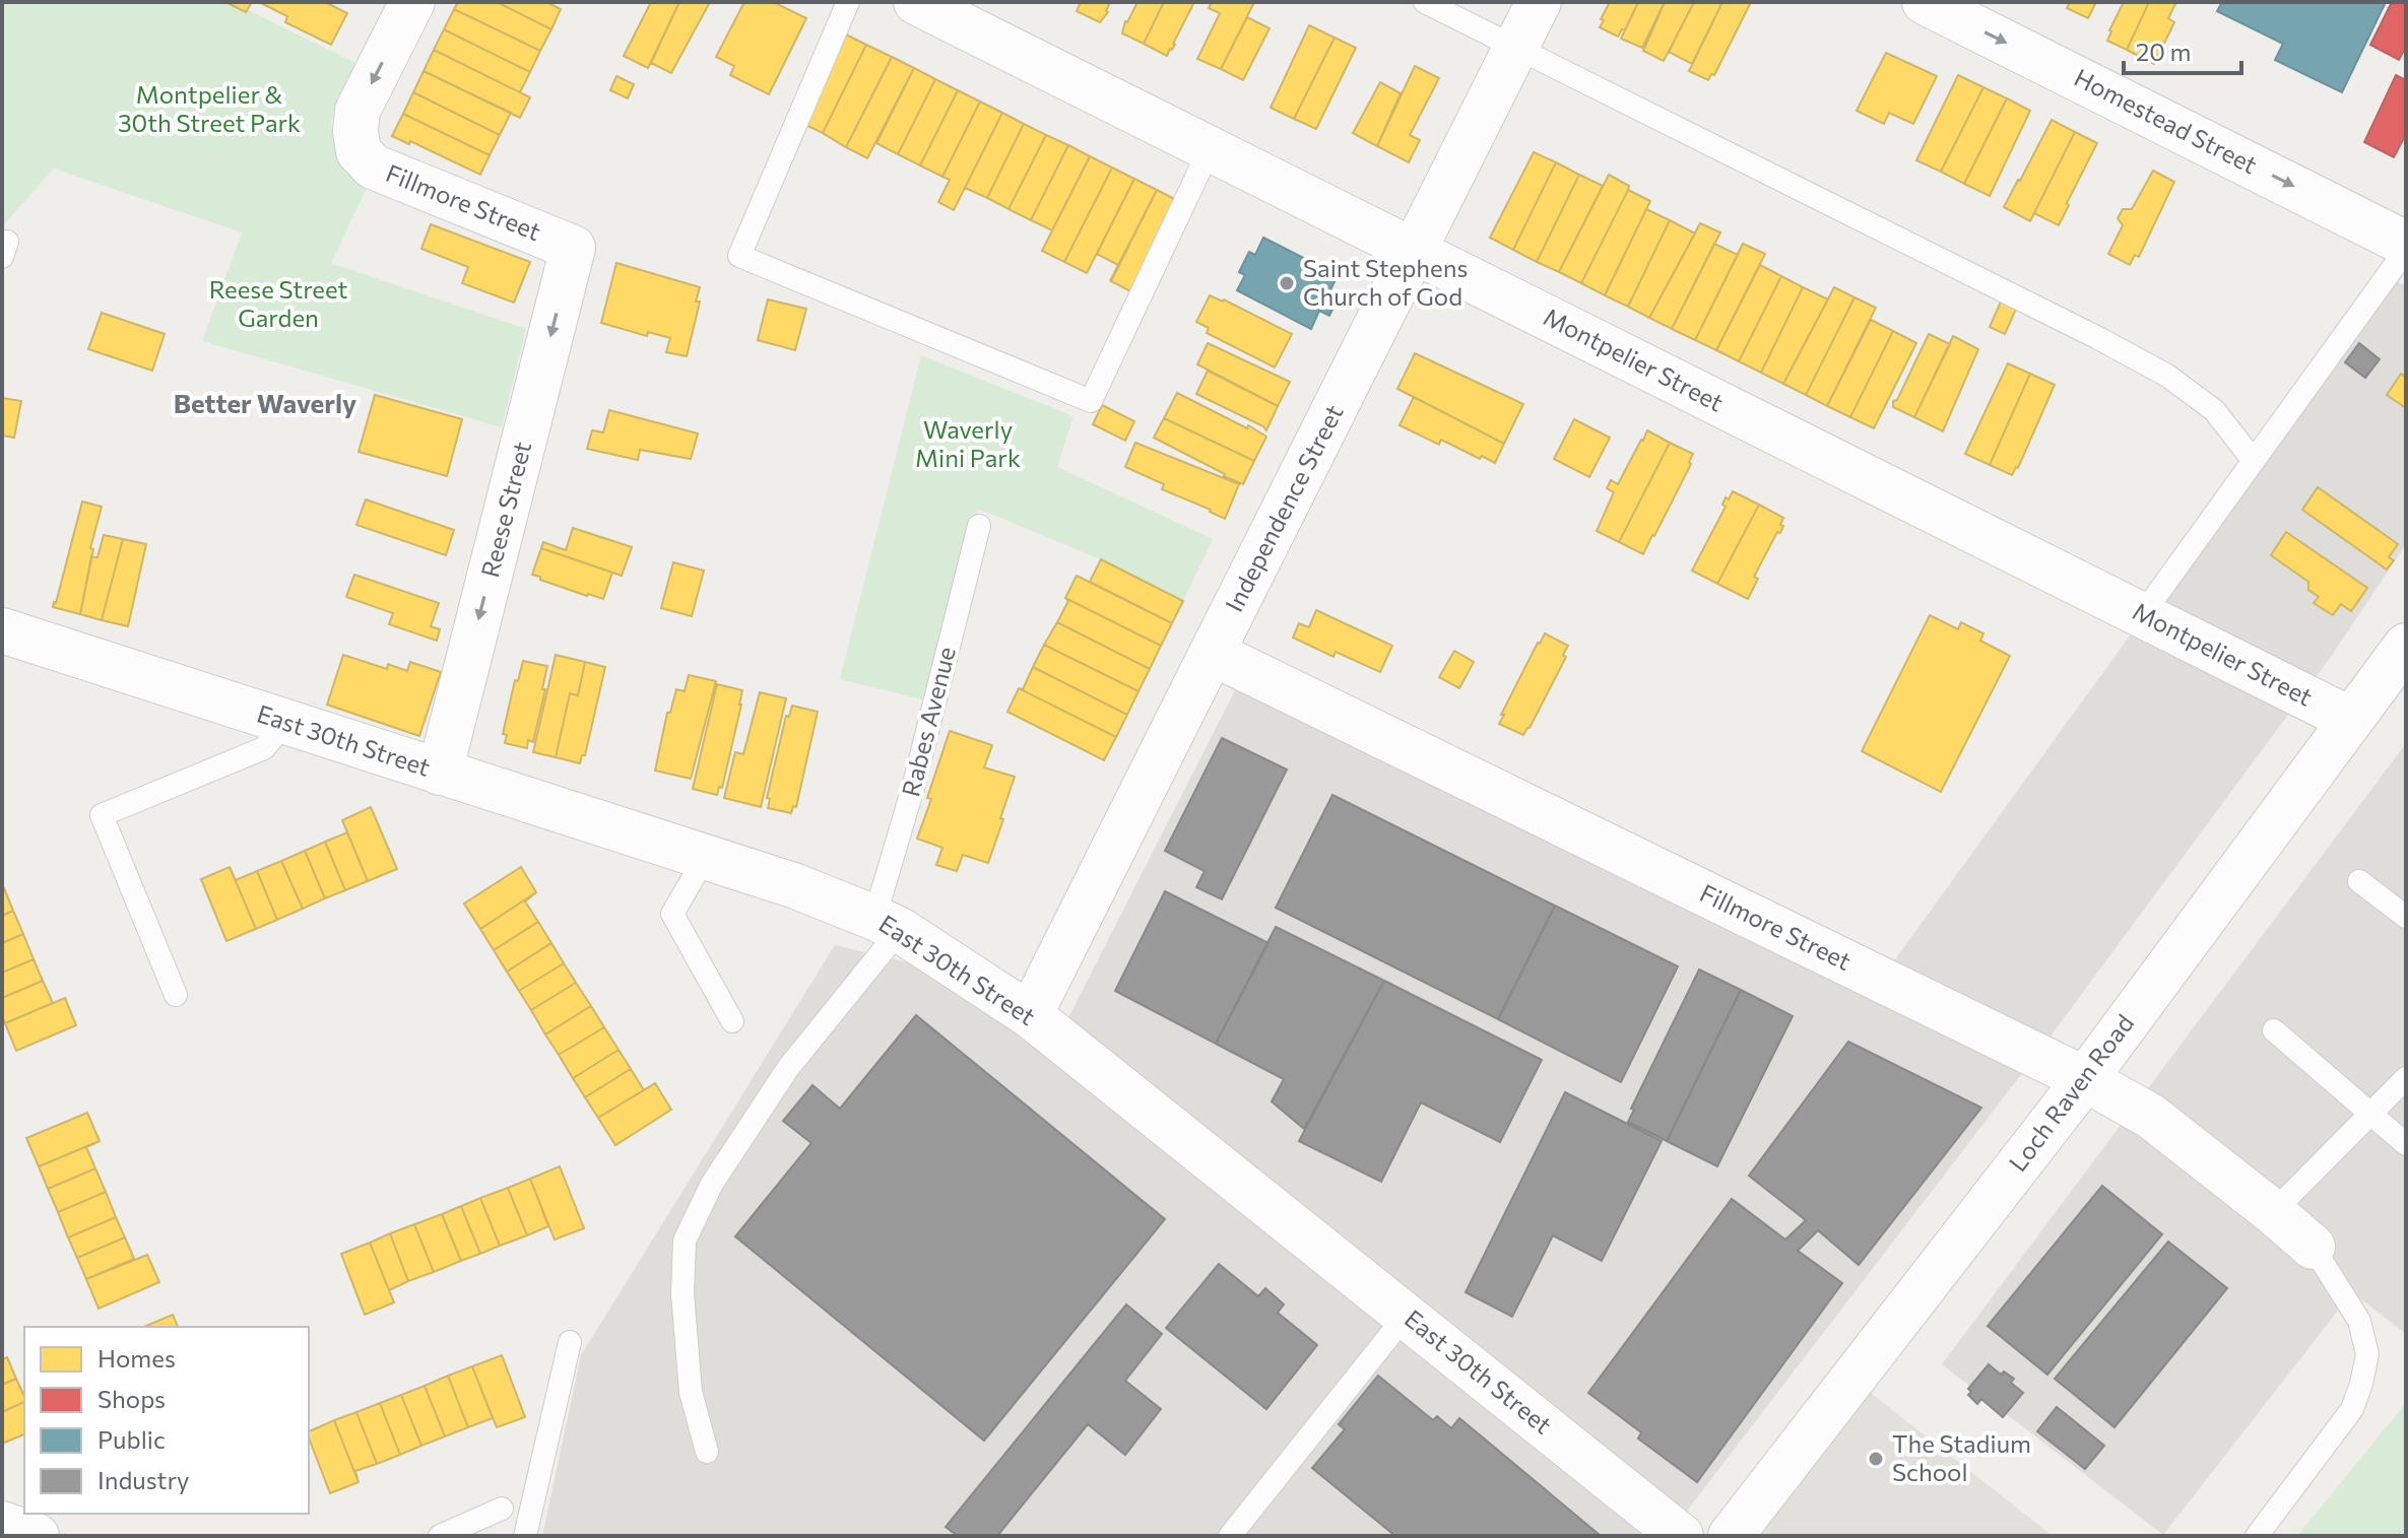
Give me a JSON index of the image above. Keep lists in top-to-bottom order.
{
  "streets": {
    "street": [
      "Homestead Street",
      "Fillmore Street",
      "Montpelier Street",
      "Independence Street",
      "Reese Street",
      "East 30th Street",
      "Loch Raven Road"
    ],
    "lane": ["Rabes Avenue"]
  },
  "crossings": [
    ["Fillmore Street", "Independence Street"],
    ["Fillmore Street", "Reese Street"],
    ["Fillmore Street", "Loch Raven Road"],
    ["Montpelier Street", "Independence Street"],
    ["Montpelier Street", "Loch Raven Road"],
    ["Independence Street", "East 30th Street"],
    ["Reese Street", "East 30th Street"],
    ["Rabes Avenue", "East 30th Street"]
  ],
  "one_way": ["Homestead Street", "Reese Street"],
  "districts": ["Better Waverly"],
  "parks": ["Montpelier & 30th Street Park", "Reese Street Garden", "Waverly Mini Park"],
  "places": ["Saint Stephens Church of God", "The Stadium School"],
  "legend": [
    "Homes",
    "Shops",
    "Public",
    "Industry"
  ],
  "scale_bar": "20 m"
}
